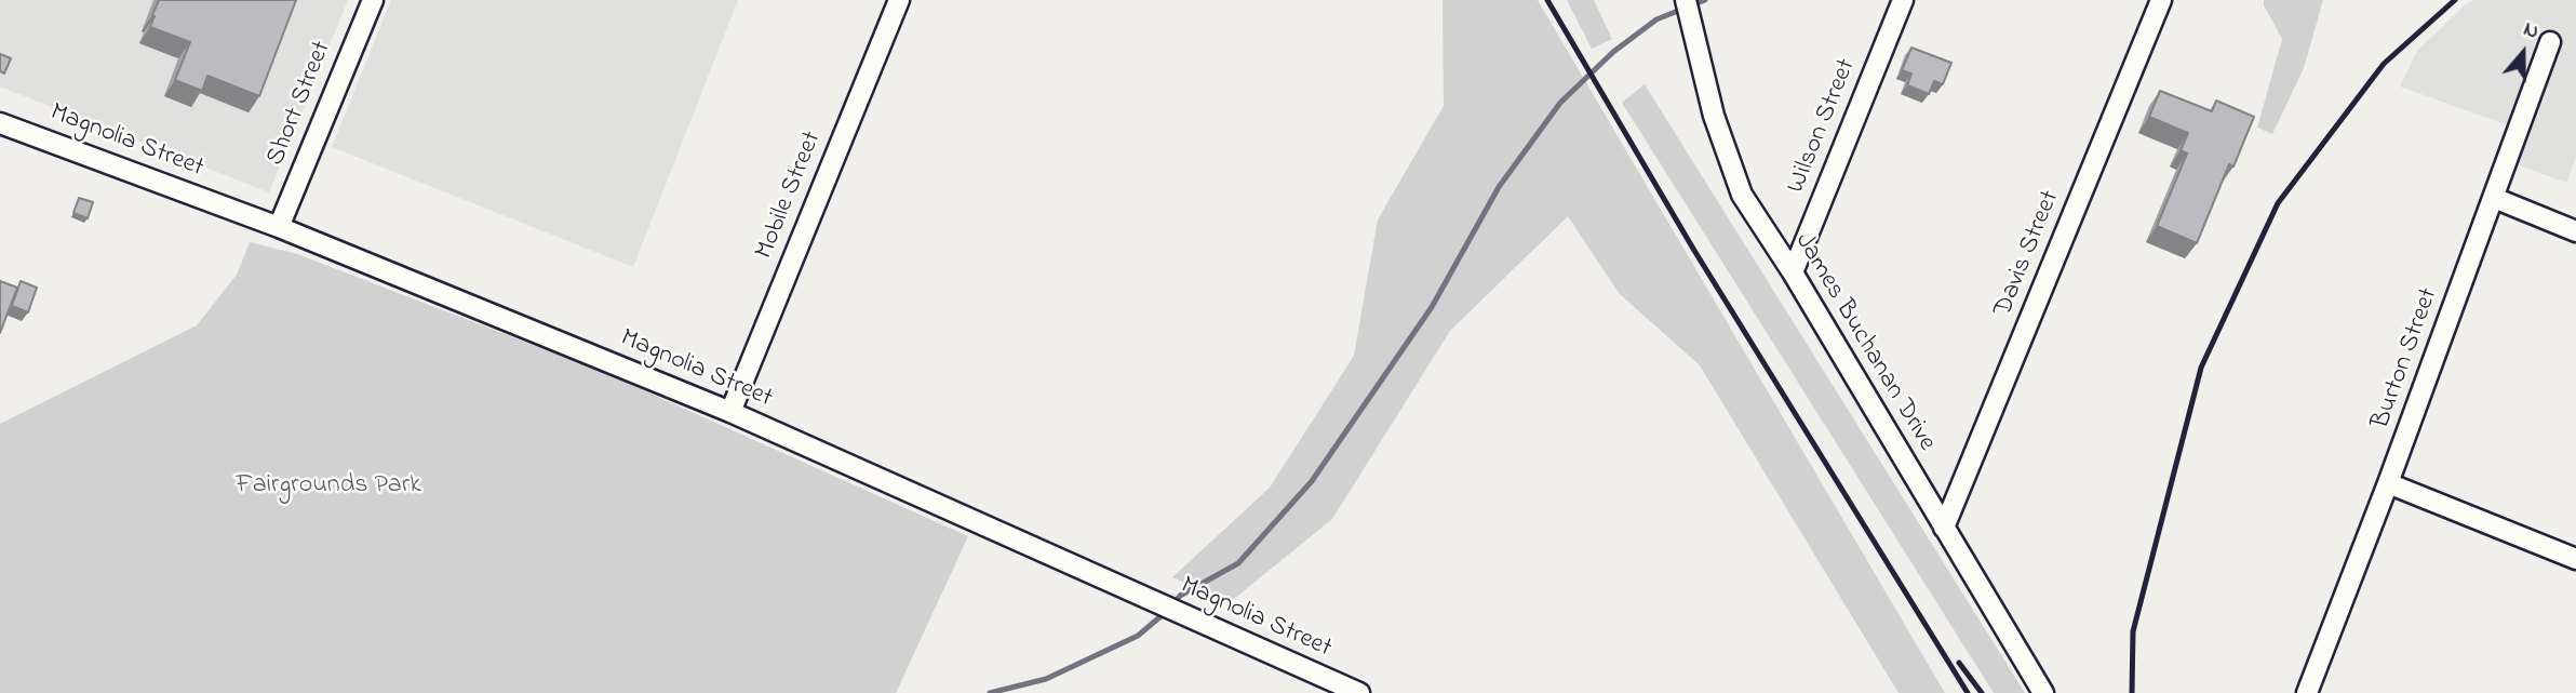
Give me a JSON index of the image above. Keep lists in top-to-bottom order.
{
  "streets": {
    "street": [
      "Short Street",
      "Wilson Street",
      "Magnolia Street",
      "Mobile Street",
      "Davis Street",
      "James Buchanan Drive",
      "Burton Street"
    ]
  },
  "crossings": [
    ["Short Street", "Magnolia Street"],
    ["Wilson Street", "James Buchanan Drive"],
    ["Magnolia Street", "Mobile Street"],
    ["Davis Street", "James Buchanan Drive"]
  ],
  "parks": ["Fairgrounds Park"],
  "north": "top"
}
